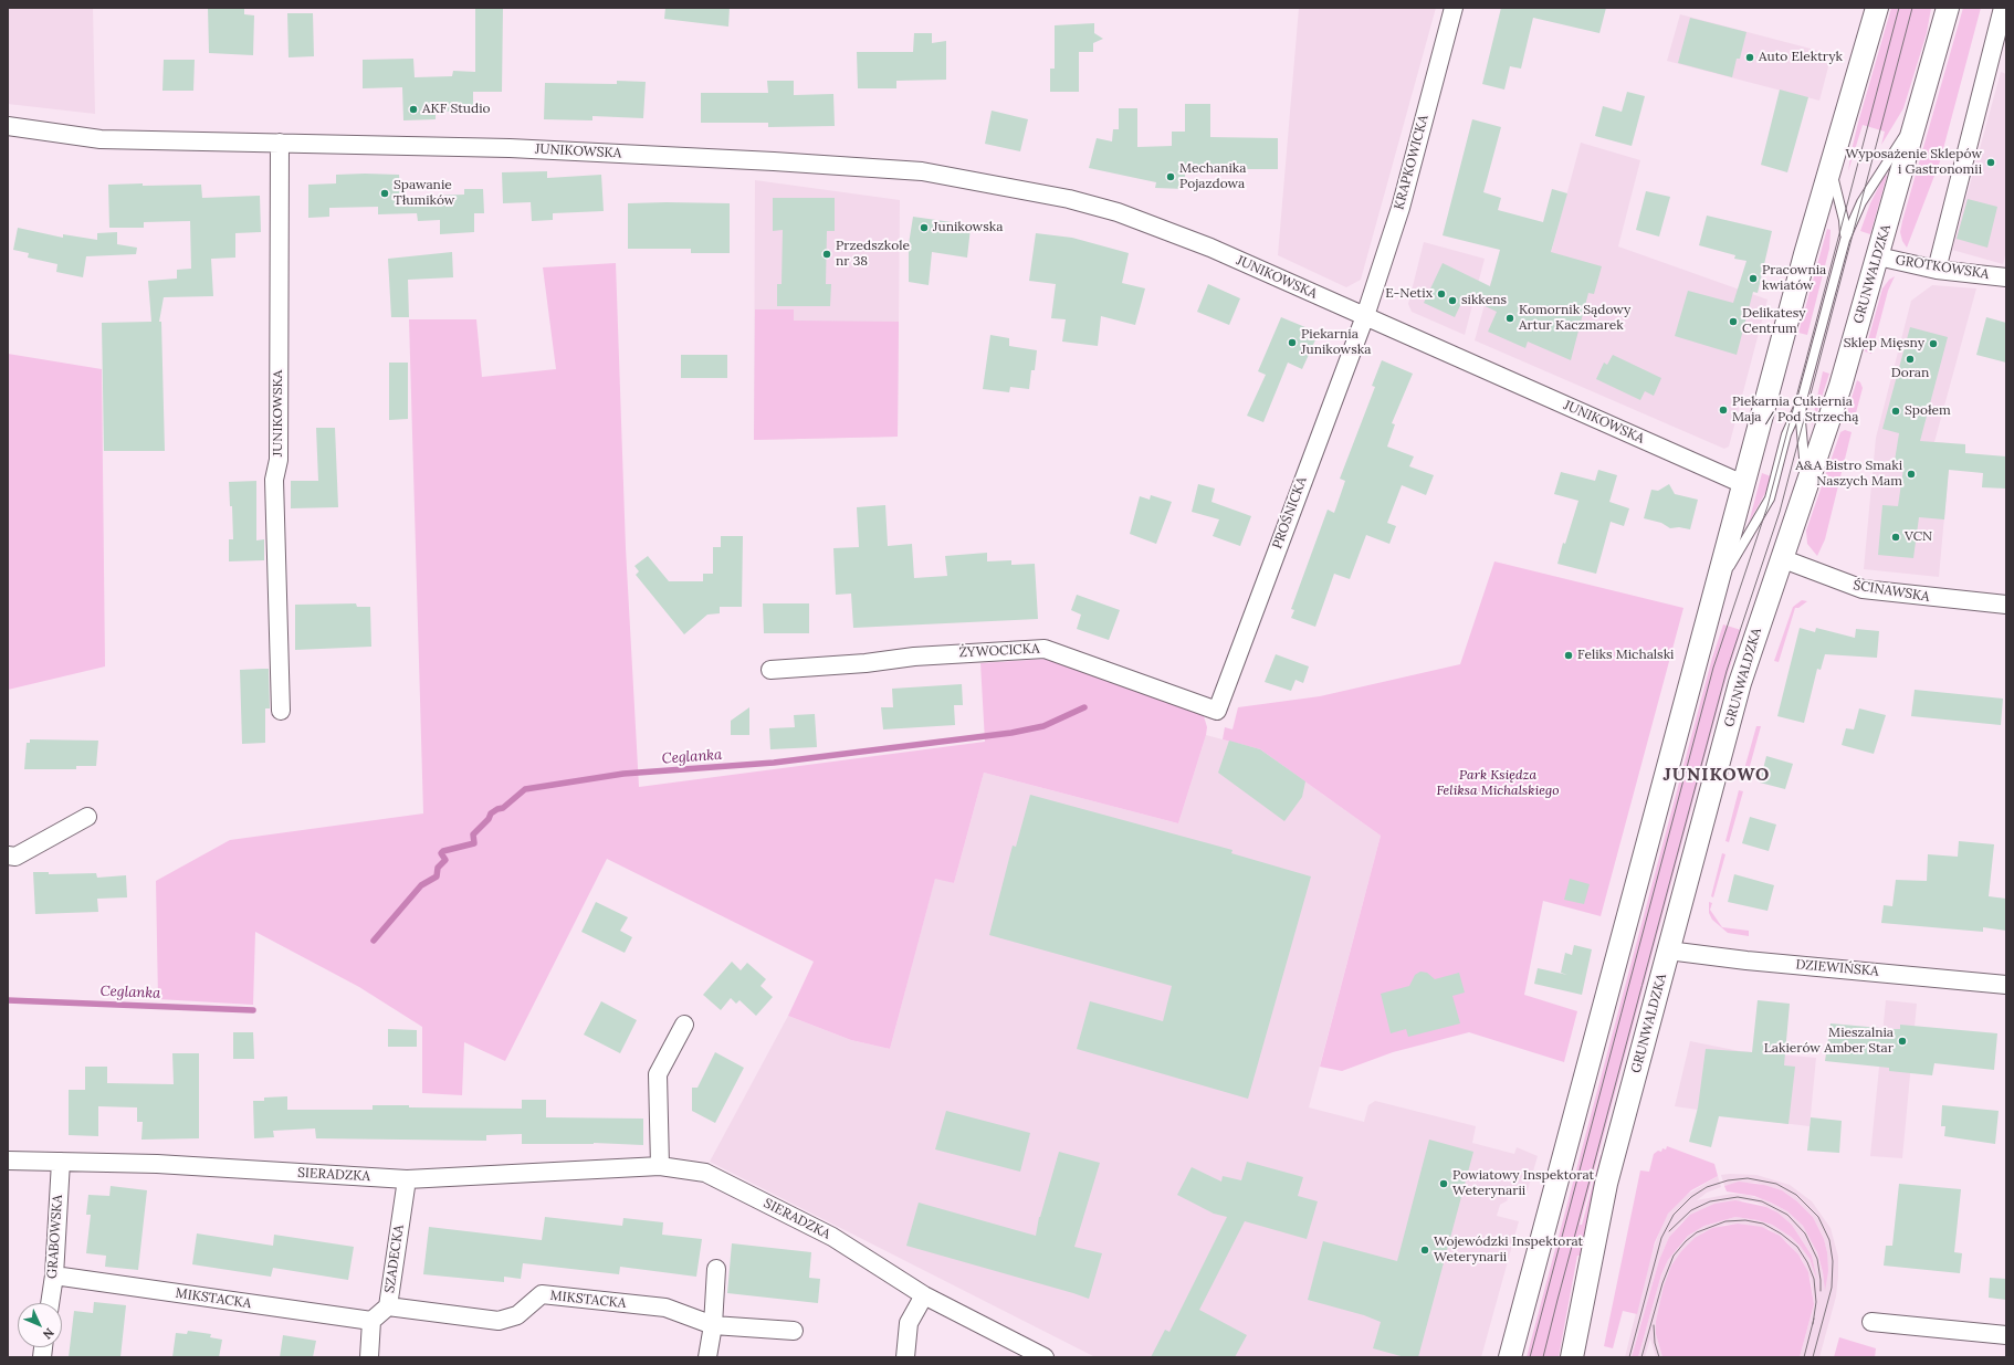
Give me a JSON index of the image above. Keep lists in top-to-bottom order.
{
  "streets": {
    "street": [
      "JUNIKOWSKA",
      "KRAPKOWICKA",
      "GROTKOWSKA",
      "GRUNWALDZKA",
      "PROŚNICKA",
      "ŚCINAWSKA",
      "ŻYWOCICKA",
      "DZIEWIŃSKA",
      "SIERADZKA",
      "GRABOWSKA",
      "SZADECKA",
      "MIKSTACKA"
    ]
  },
  "crossings": [
    ["JUNIKOWSKA", "KRAPKOWICKA"],
    ["JUNIKOWSKA", "PROŚNICKA"],
    ["KRAPKOWICKA", "PROŚNICKA"],
    ["GROTKOWSKA", "GRUNWALDZKA"],
    ["GRUNWALDZKA", "ŚCINAWSKA"],
    ["GRUNWALDZKA", "DZIEWIŃSKA"],
    ["PROŚNICKA", "ŻYWOCICKA"],
    ["SIERADZKA", "GRABOWSKA"],
    ["SIERADZKA", "SZADECKA"],
    ["GRABOWSKA", "MIKSTACKA"],
    ["SZADECKA", "MIKSTACKA"]
  ],
  "districts": ["JUNIKOWO"],
  "water": ["Ceglanka"],
  "parks": ["Park Księdza Feliksa Michalskiego"],
  "places": [
    "Auto Elektryk",
    "AKF Studio",
    "Wyposażenie Sklepów i Gastronomii",
    "Mechanika Pojazdowa",
    "Spawanie Tłumików",
    "Junikowska",
    "Przedszkole nr 38",
    "Pracownia kwiatów",
    "E-Netix",
    "sikkens",
    "Komornik Sądowy Artur Kaczmarek",
    "Delikatesy Centrum",
    "Piekarnia Junikowska",
    "Sklep Mięsny",
    "Doran",
    "Piekarnia Cukiernia Maja / Pod Strzechą",
    "Społem",
    "A&A Bistro Smaki Naszych Mam",
    "VCN",
    "Feliks Michalski",
    "Mieszalnia Lakierów Amber Star",
    "Powiatowy Inspektorat Weterynarii",
    "Wojewódzki Inspektorat Weterynarii"
  ],
  "north": "bottom right"
}
